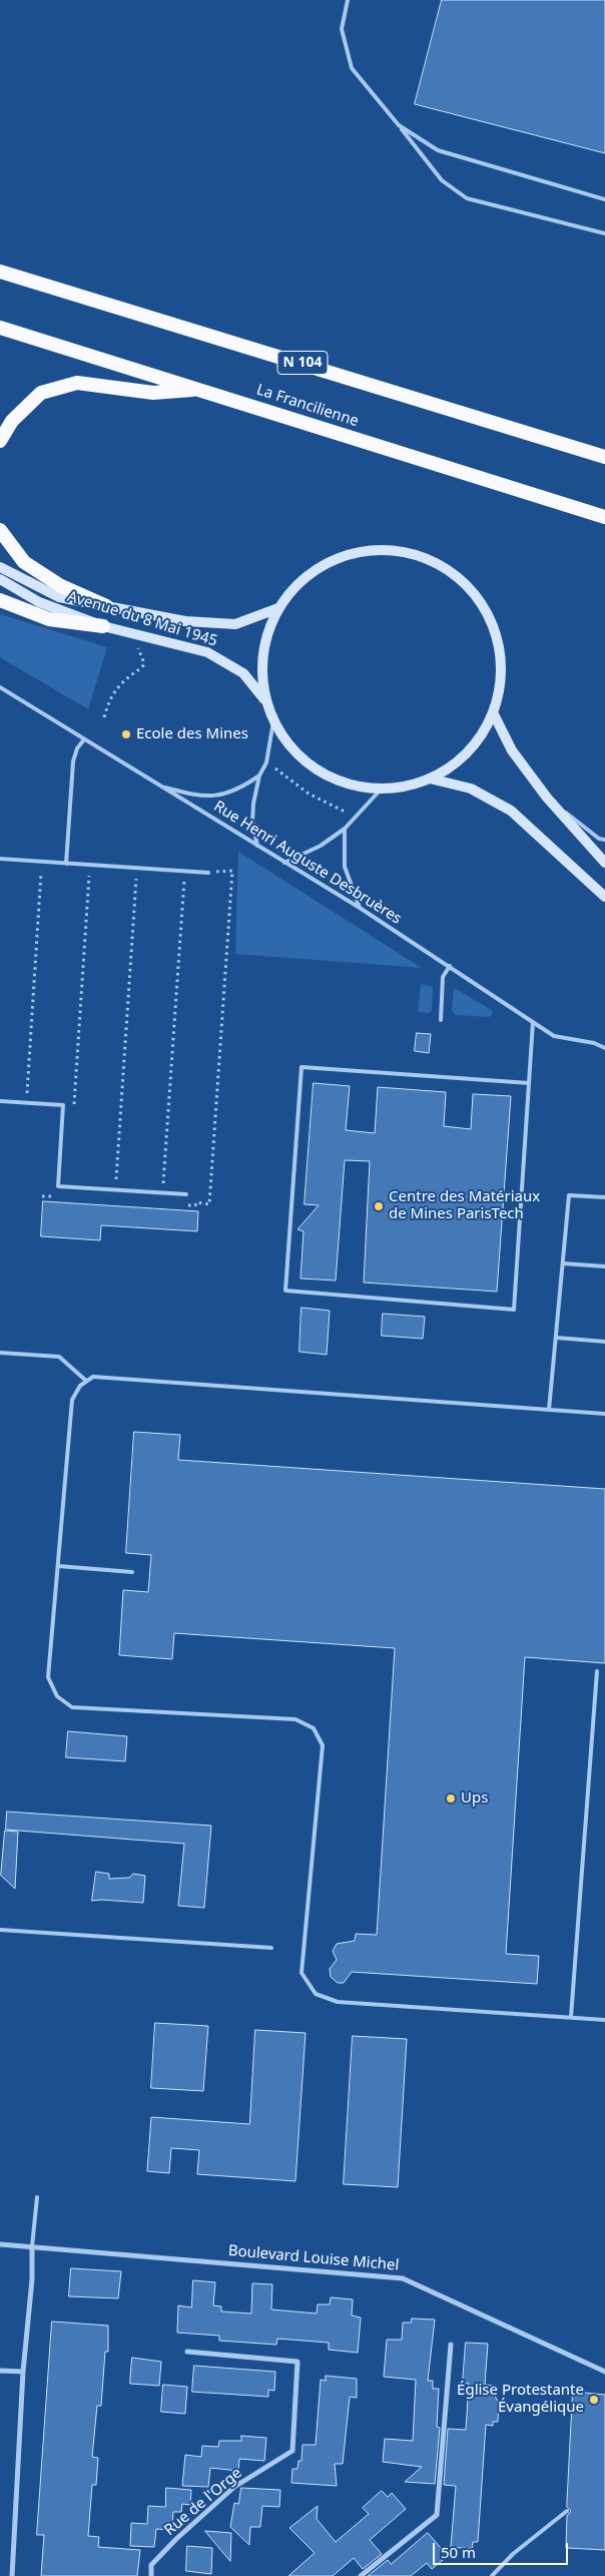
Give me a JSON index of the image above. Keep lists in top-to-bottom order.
{
  "streets": {
    "highway": ["N 104", "La Francilienne"],
    "main road": ["Avenue du 8 Mai 1945"],
    "street": ["Boulevard Louise Michel", "Rue de l'Orge"],
    "lane": ["Rue Henri Auguste Desbruères"]
  },
  "places": [
    "Ecole des Mines",
    "Centre des Matériaux de Mines ParisTech",
    "Ups",
    "Église Protestante Évangélique"
  ],
  "scale_bar": "50 m"
}
